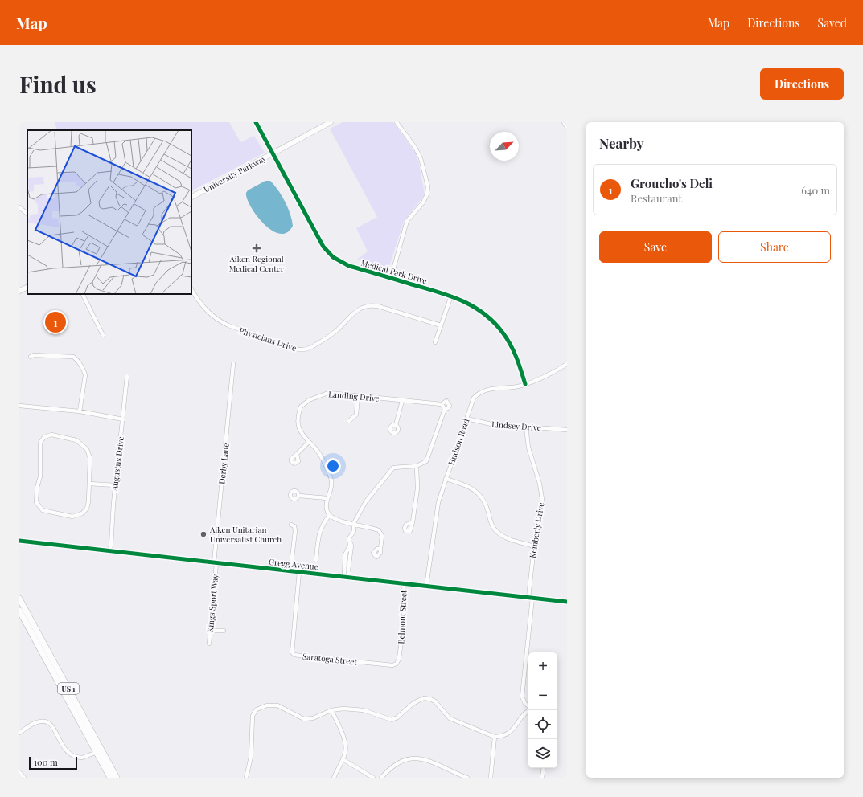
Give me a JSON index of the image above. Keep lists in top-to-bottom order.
{
  "streets": {
    "main road": ["US 1"],
    "street": [
      "University Parkway",
      "Medical Park Drive",
      "Physicians Drive",
      "Landing Drive",
      "Lindsey Drive",
      "Hudson Road",
      "Augustus Drive",
      "Derby Lane",
      "Kemberly Drive",
      "Gregg Avenue",
      "Kings Sport Way",
      "Belmont Street",
      "Saratoga Street"
    ]
  },
  "crossings": [
    ["University Parkway", "Medical Park Drive"],
    ["Medical Park Drive", "Hudson Road"],
    ["Lindsey Drive", "Hudson Road"],
    ["Lindsey Drive", "Kemberly Drive"],
    ["Hudson Road", "Gregg Avenue"],
    ["Augustus Drive", "Gregg Avenue"],
    ["Derby Lane", "Gregg Avenue"],
    ["Derby Lane", "Kings Sport Way"],
    ["Kemberly Drive", "Gregg Avenue"],
    ["Gregg Avenue", "Kings Sport Way"],
    ["Gregg Avenue", "Belmont Street"],
    ["Gregg Avenue", "Saratoga Street"],
    ["Belmont Street", "Saratoga Street"]
  ],
  "places": {
    "health": ["Aiken Regional Medical Center"],
    "other": ["Aiken Unitarian Universalist Church"]
  },
  "scale_bar": "100 m",
  "north": "top right",
  "page": {
    "header": "Map",
    "nav": ["Map", "Directions", "Saved"],
    "buttons": [
      "Directions",
      ["Save", "Share"]
    ],
    "title": "Find us",
    "heading": "Nearby",
    "list": [
      {
        "mark": "1",
        "name": "Groucho's Deli",
        "note": "Restaurant",
        "value": "640 m"
      }
    ],
    "pins": "1",
    "map_buttons": ["+", "−"],
    "scale": "100 m"
  }
}
